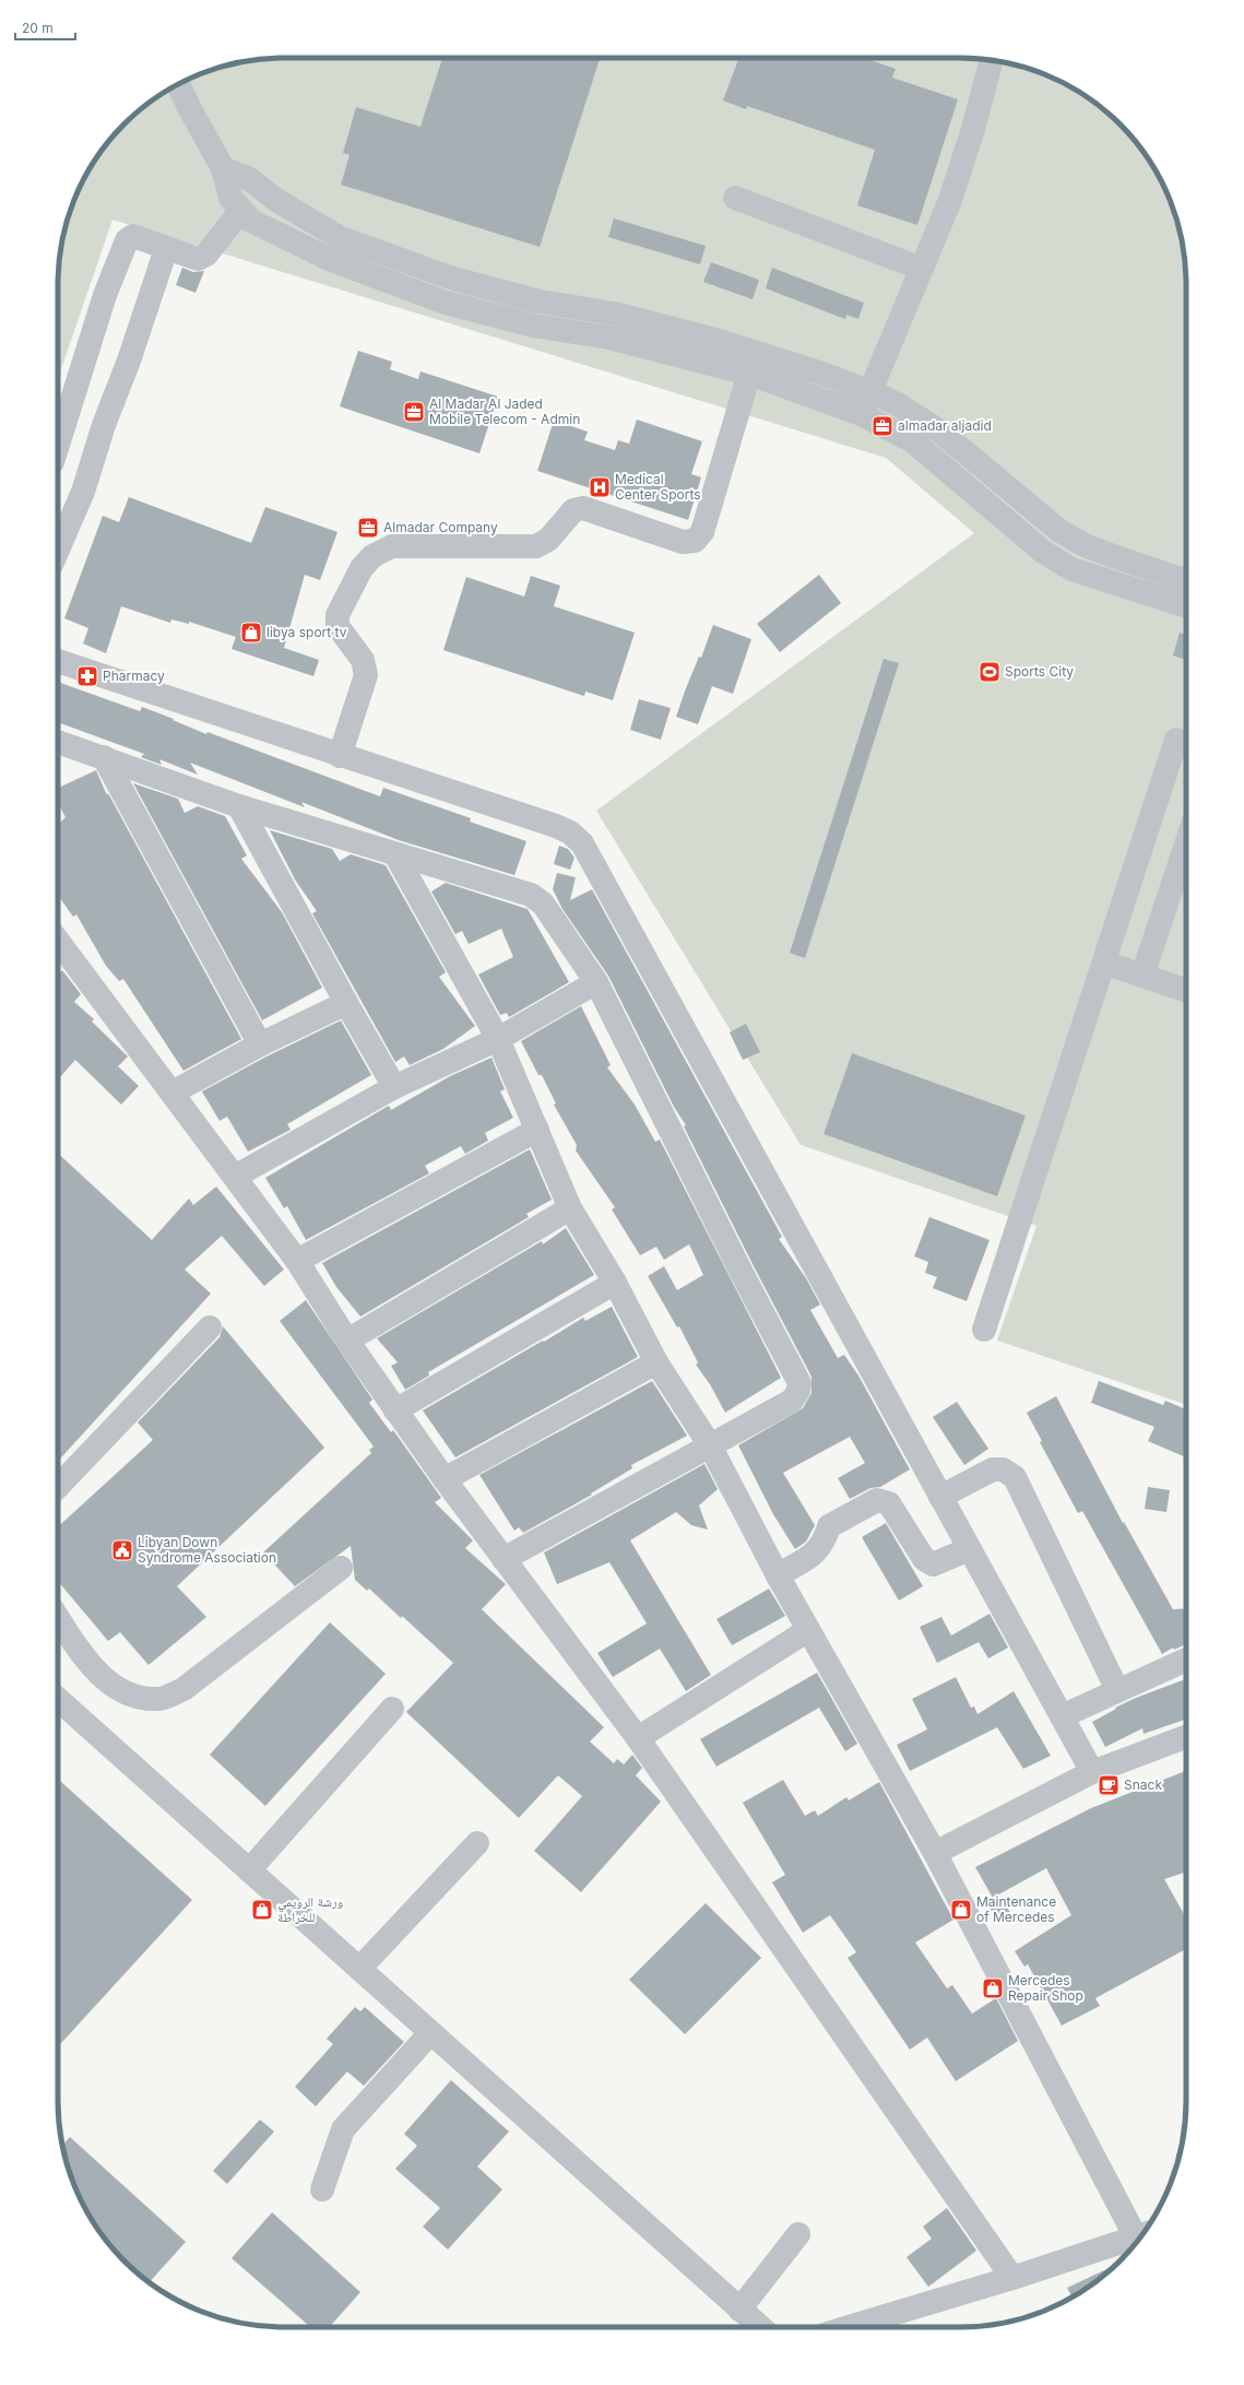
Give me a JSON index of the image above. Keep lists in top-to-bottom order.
{
  "places": {
    "office": ["Al Madar Al Jaded Mobile Telecom - Admin", "almadar aljadid", "Almadar Company"],
    "hospital": ["Medical Center Sports"],
    "shop": [
      "libya sport tv",
      "ورشة الرويمي للخراطة",
      "Maintenance of Mercedes",
      "Mercedes Repair Shop"
    ],
    "sports": ["Sports City"],
    "pharmacy": ["Pharmacy"],
    "public building": ["Libyan Down Syndrome Association"],
    "cafe": ["Snack"]
  },
  "scale_bar": "20 m"
}
